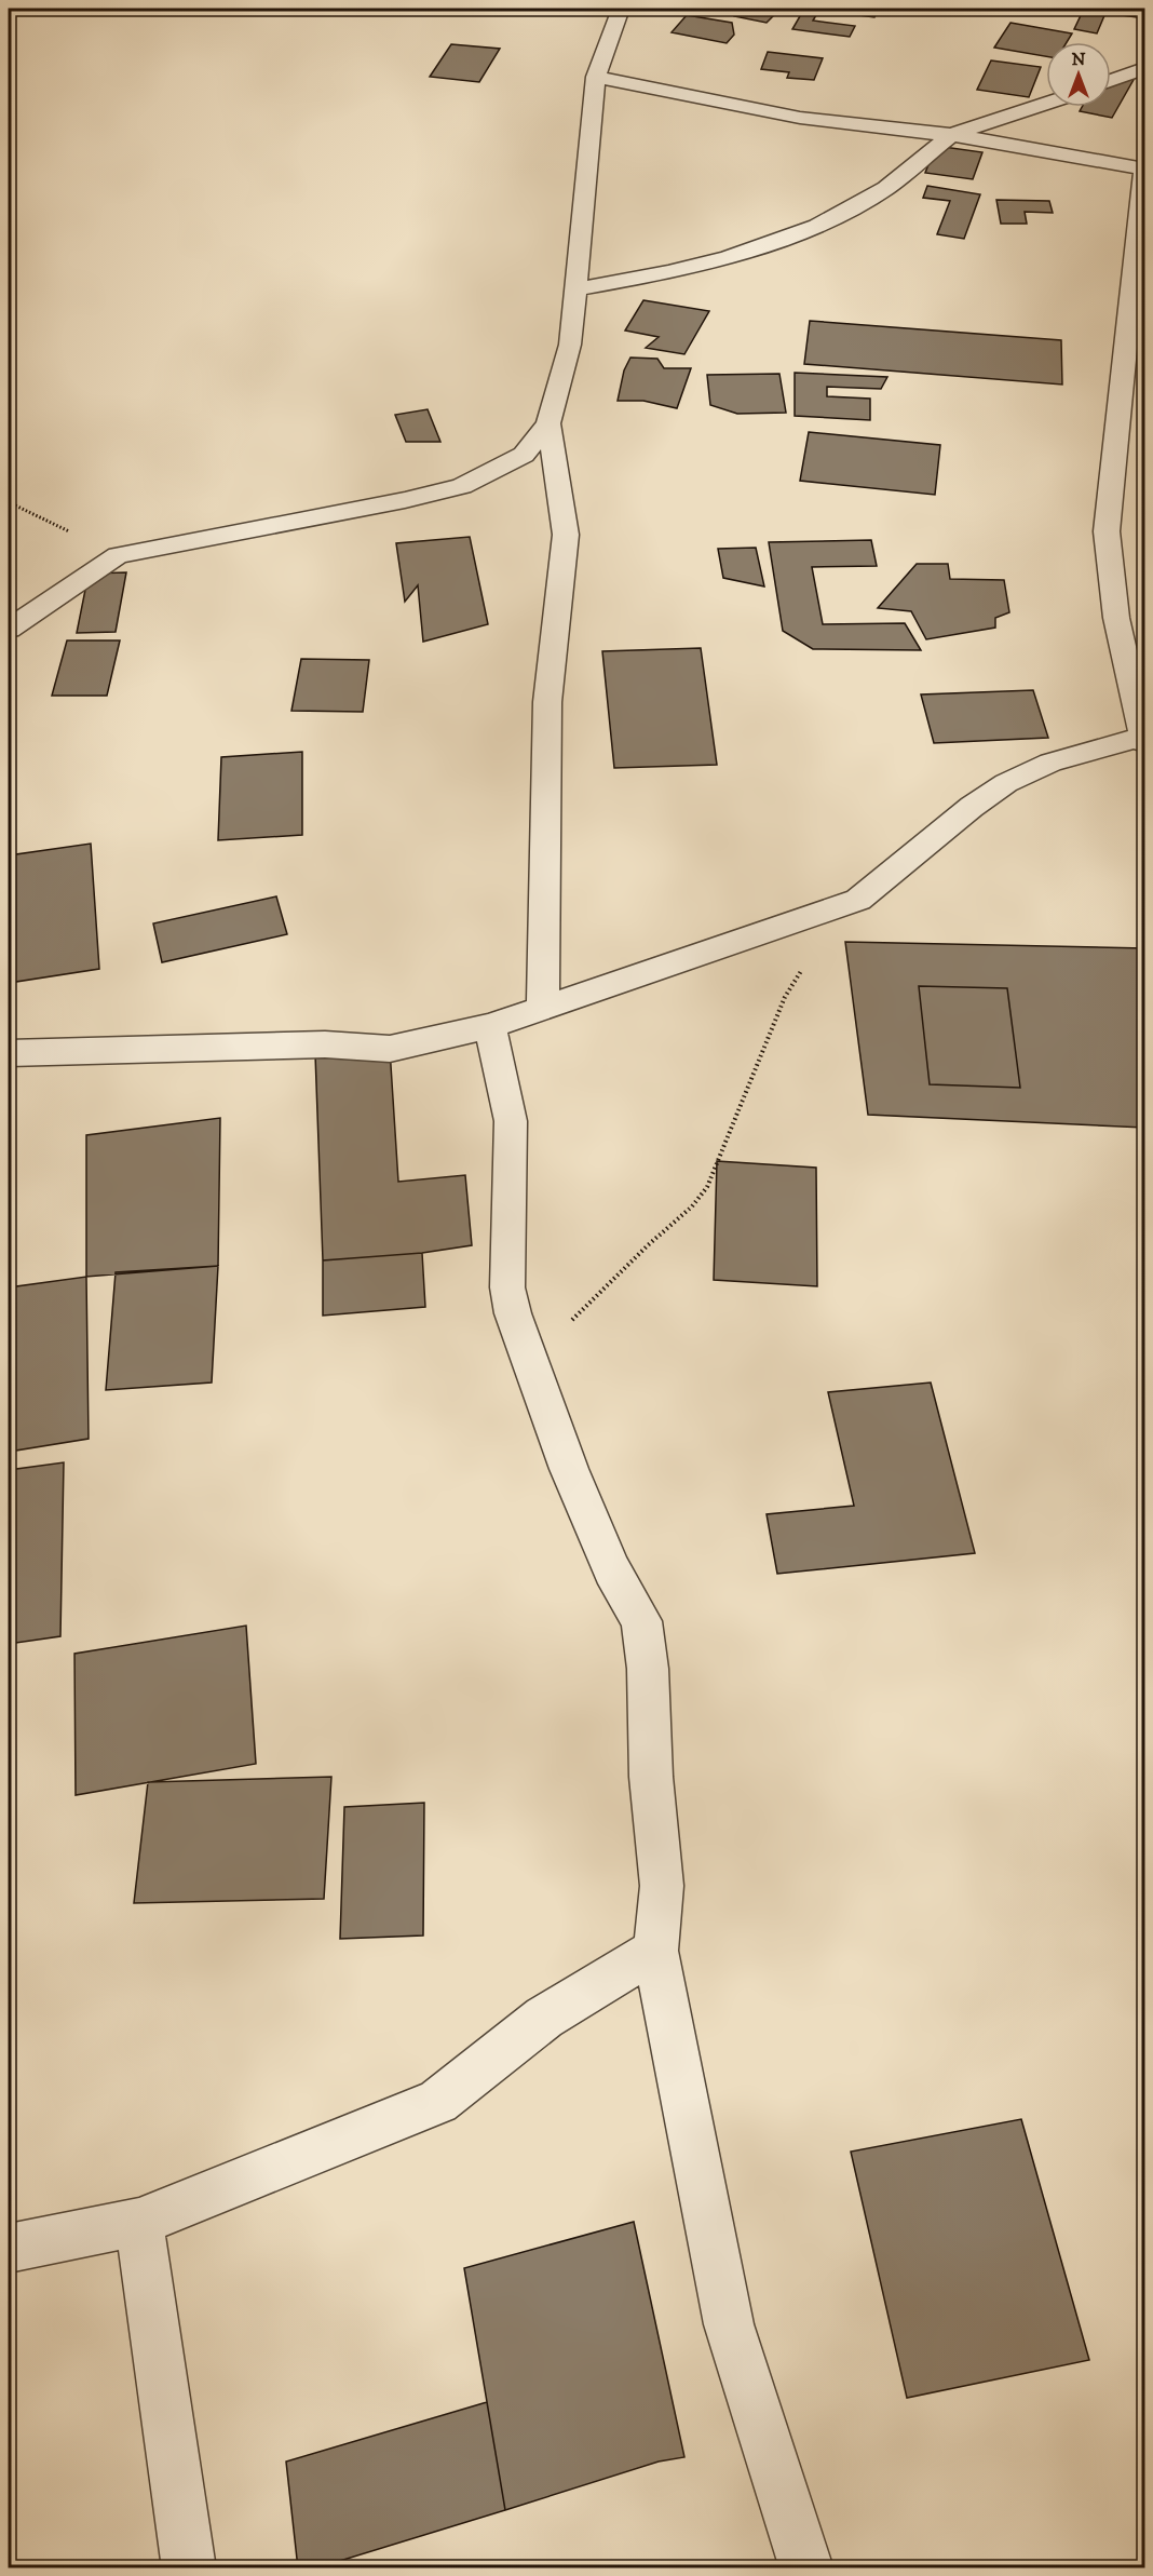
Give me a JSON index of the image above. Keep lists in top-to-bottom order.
{
  "north": "top"
}
